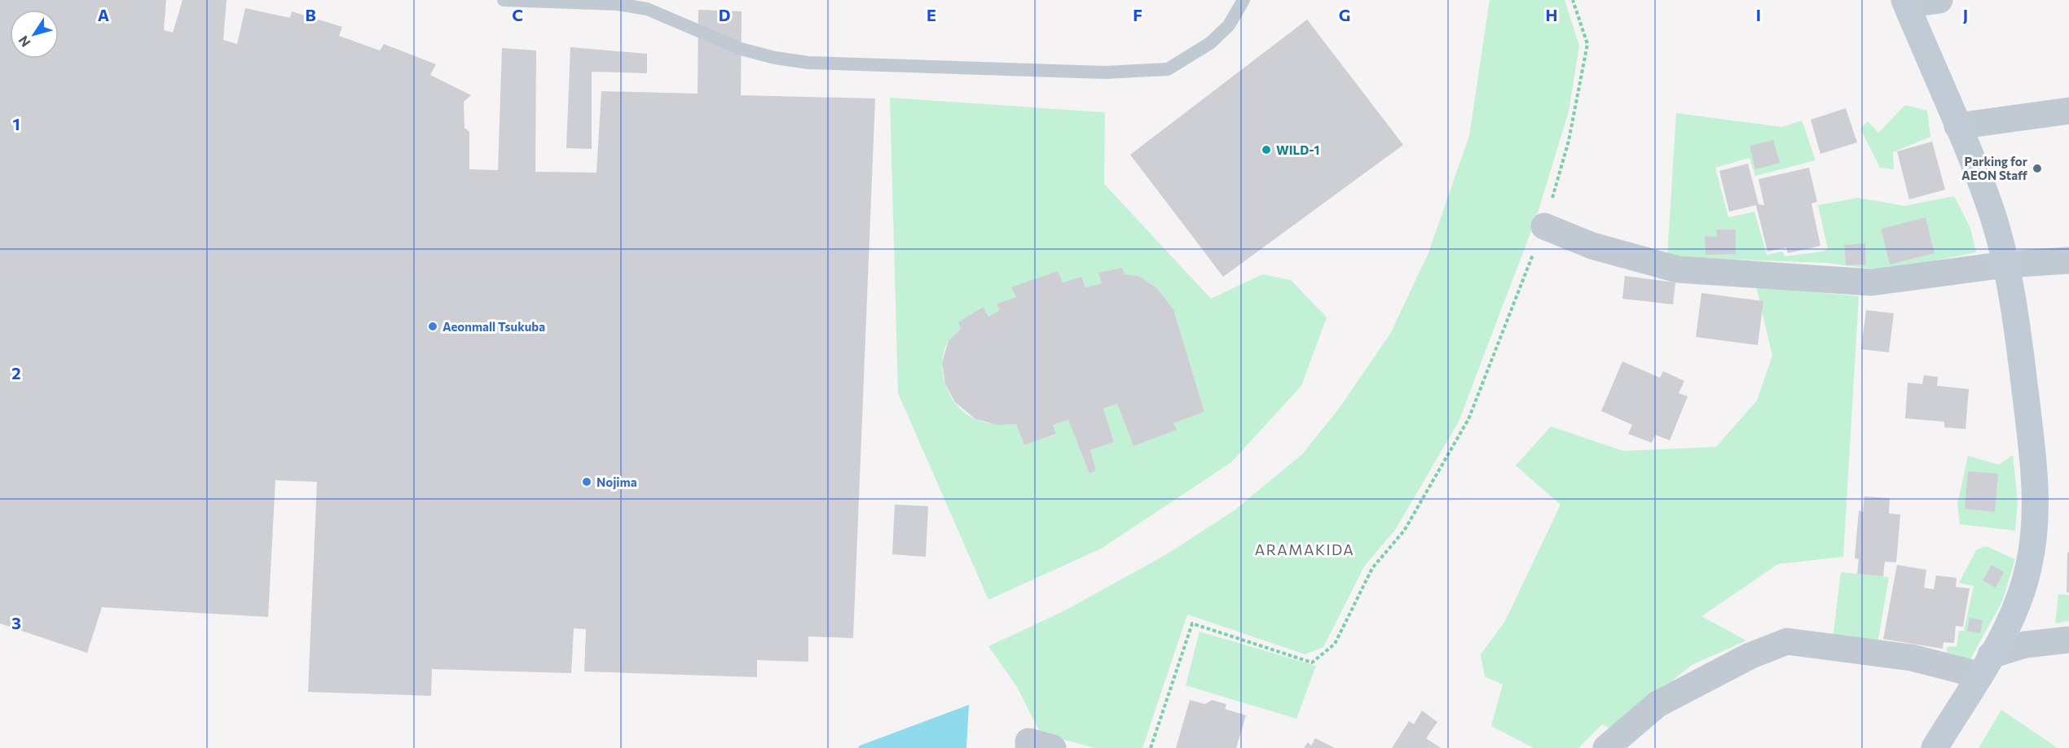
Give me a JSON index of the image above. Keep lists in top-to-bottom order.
{
  "districts": ["ARAMAKIDA"],
  "places": [
    "WILD-1",
    "Parking for AEON Staff",
    "Aeonmall Tsukuba",
    "Nojima"
  ],
  "north": "bottom left",
  "grid": {
    "columns": [
      "A",
      "B",
      "C",
      "D",
      "E",
      "F",
      "G",
      "H",
      "I",
      "J"
    ],
    "rows": ["1", "2", "3"]
  }
}
